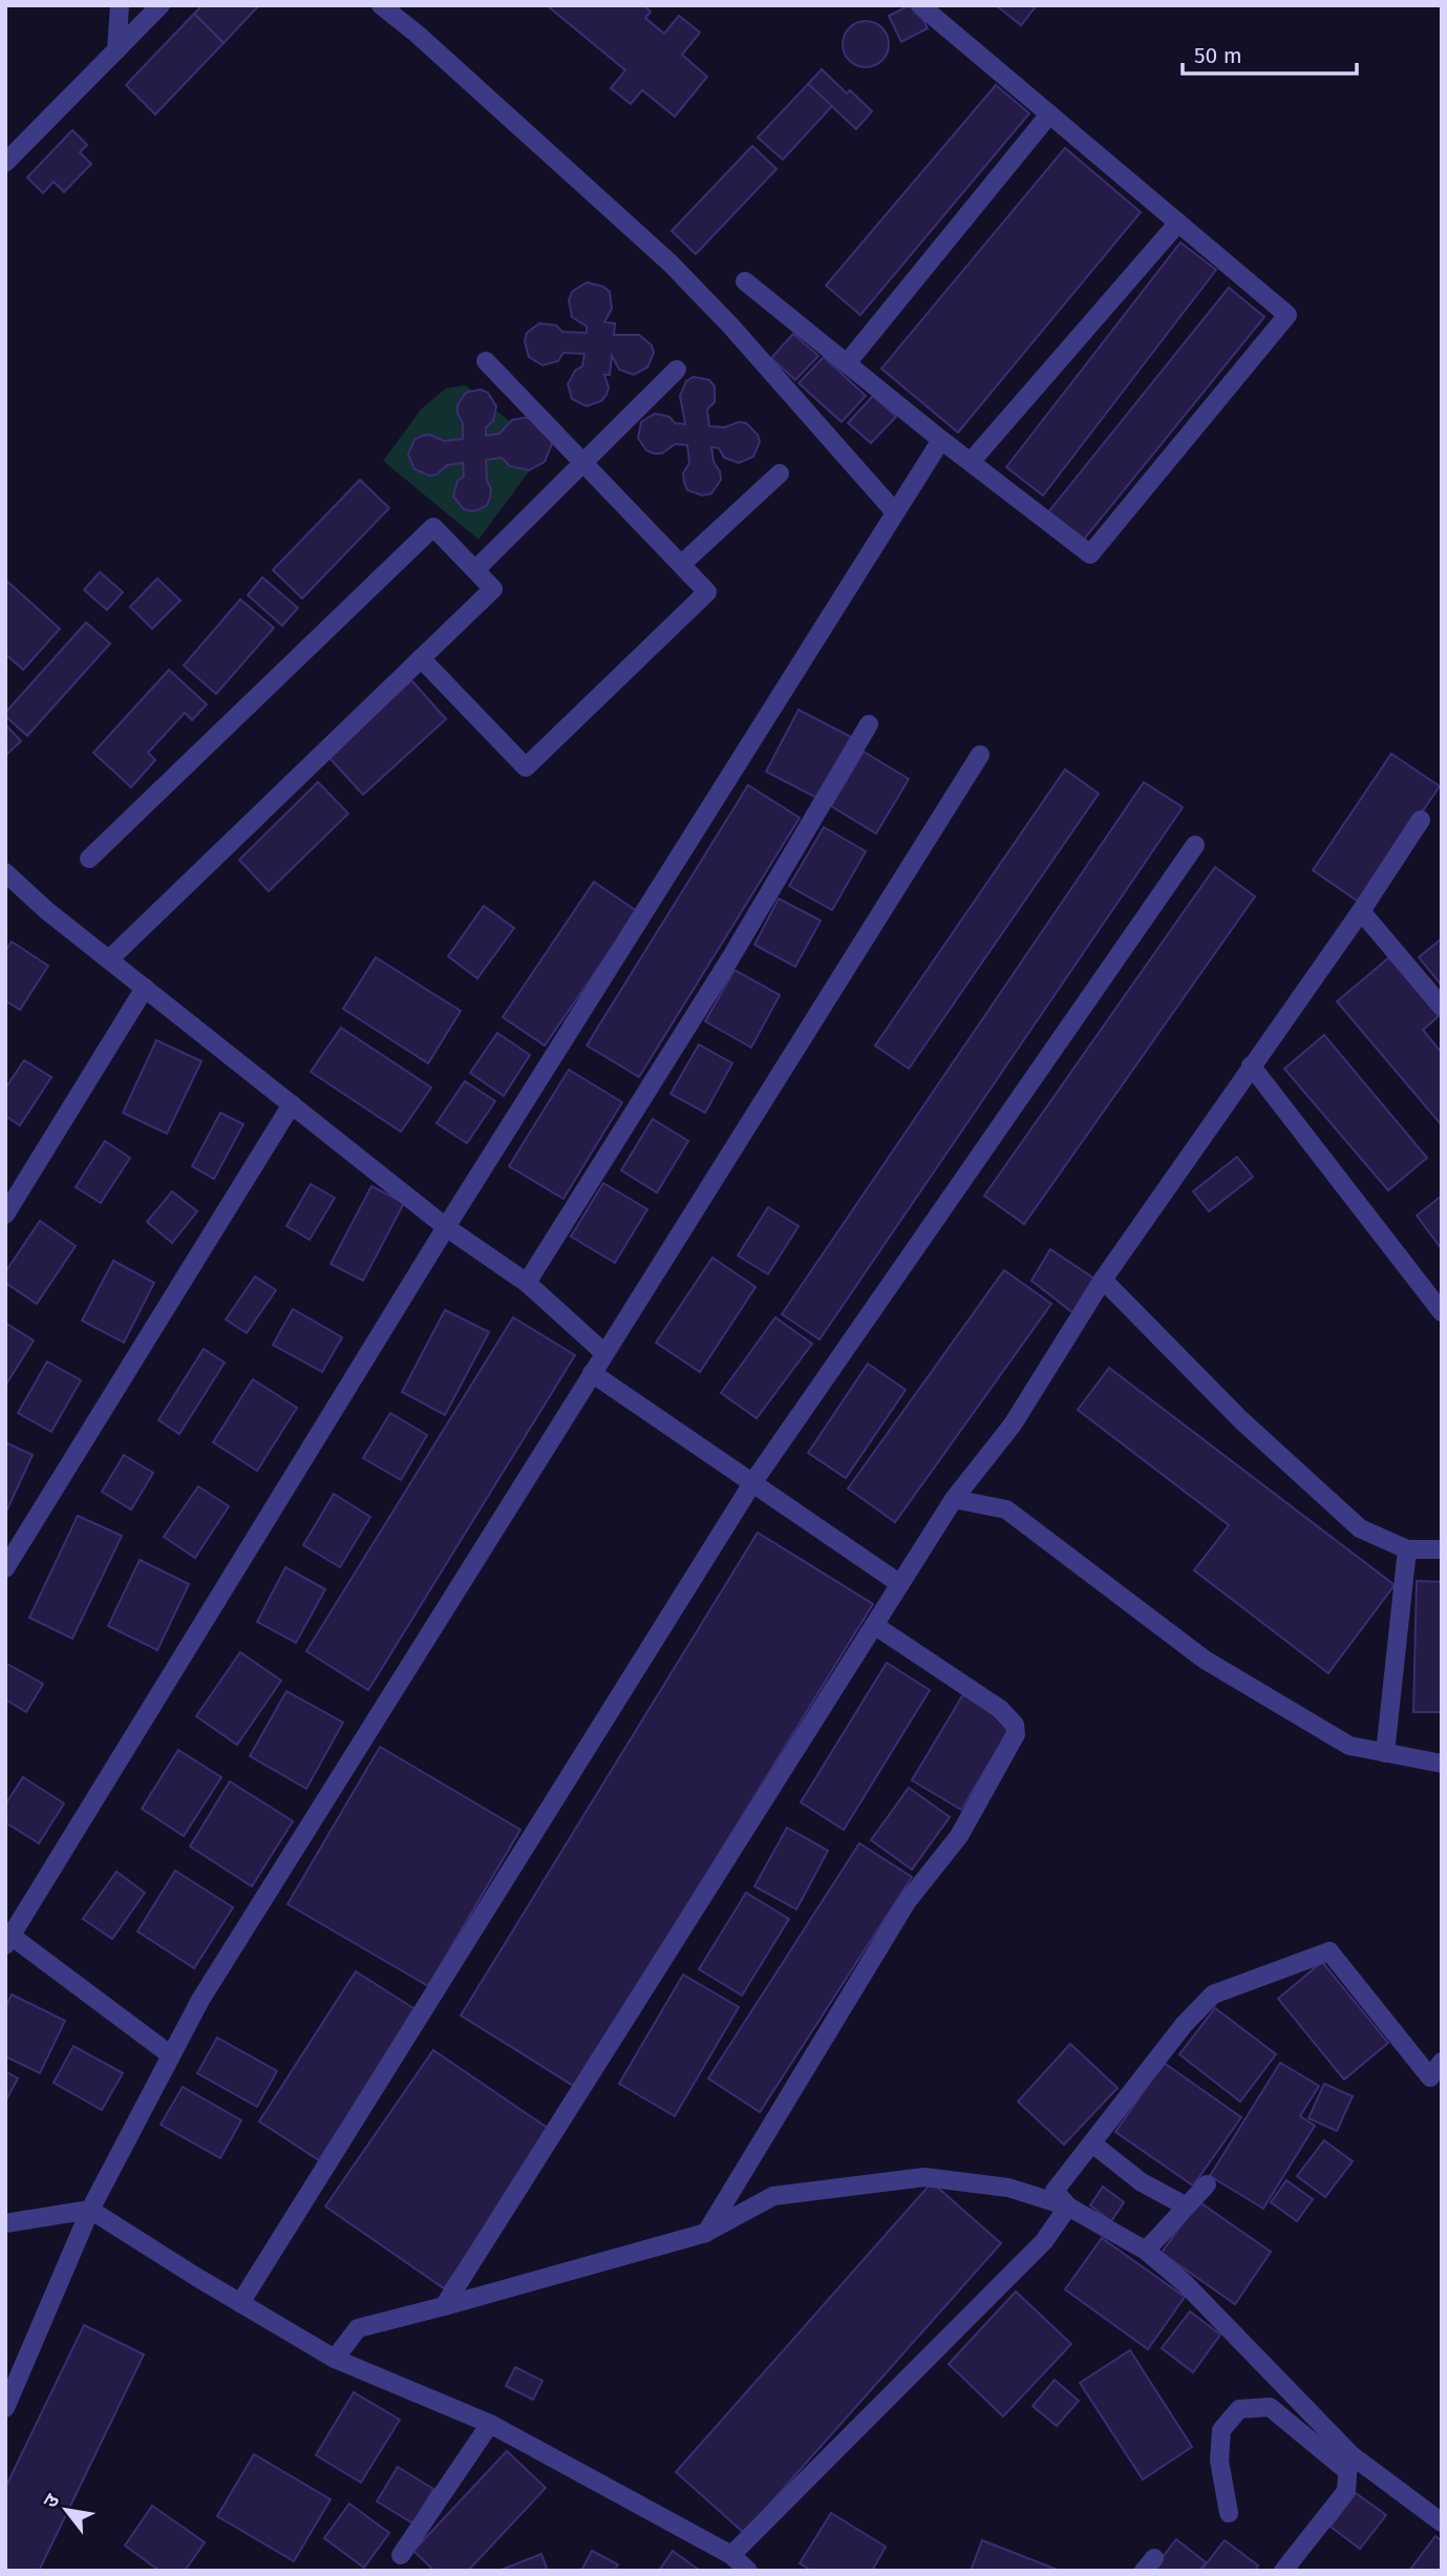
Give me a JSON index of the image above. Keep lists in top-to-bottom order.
{
  "scale_bar": "50 m",
  "north": "top left"
}
